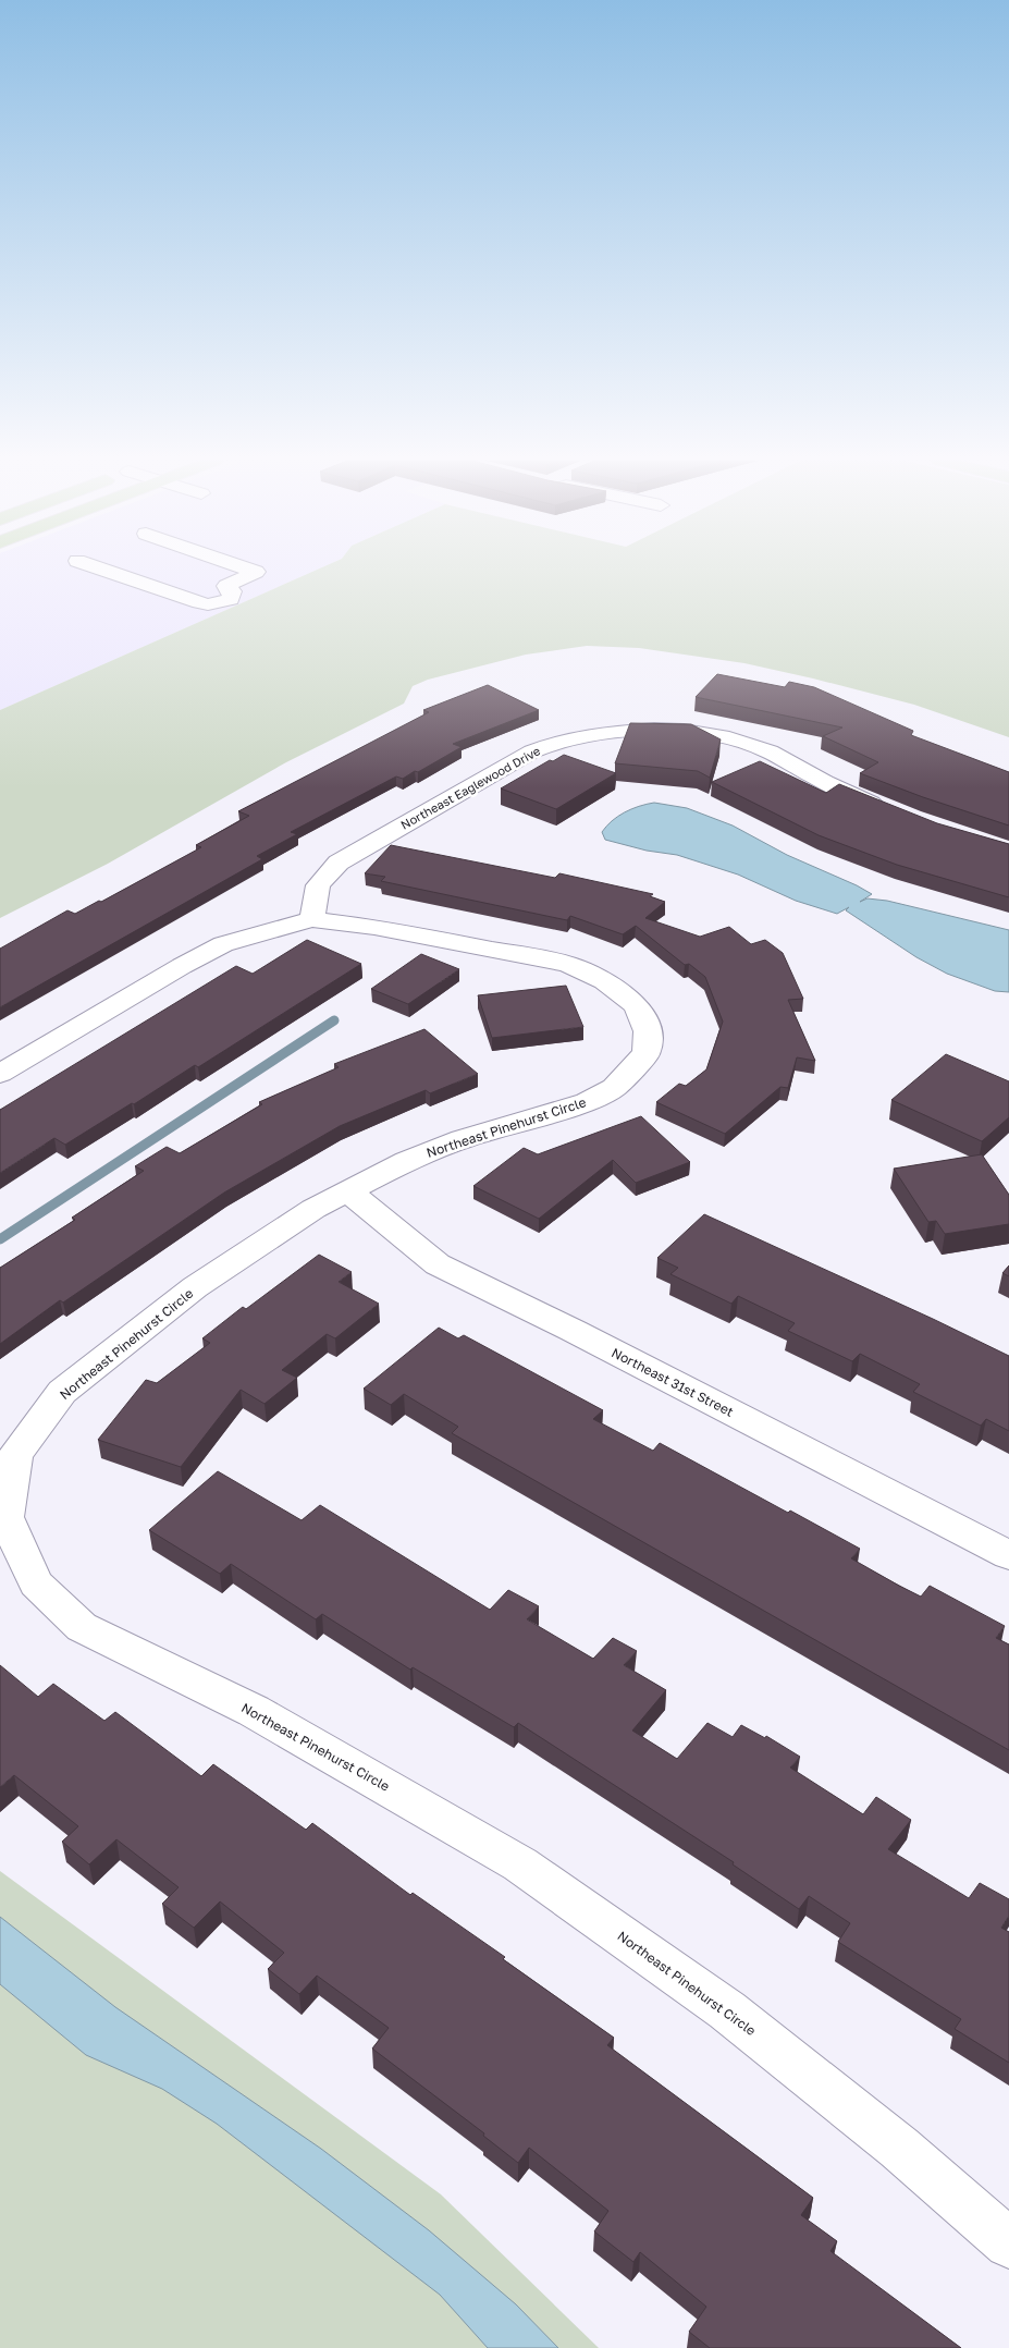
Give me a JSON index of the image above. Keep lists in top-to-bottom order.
{
  "streets": {
    "street": ["Northeast Eaglewood Drive", "Northeast Pinehurst Circle", "Northeast 31st Street"]
  },
  "crossings": [
    ["Northeast Eaglewood Drive", "Northeast Pinehurst Circle"],
    ["Northeast Pinehurst Circle", "Northeast 31st Street"]
  ]
}
